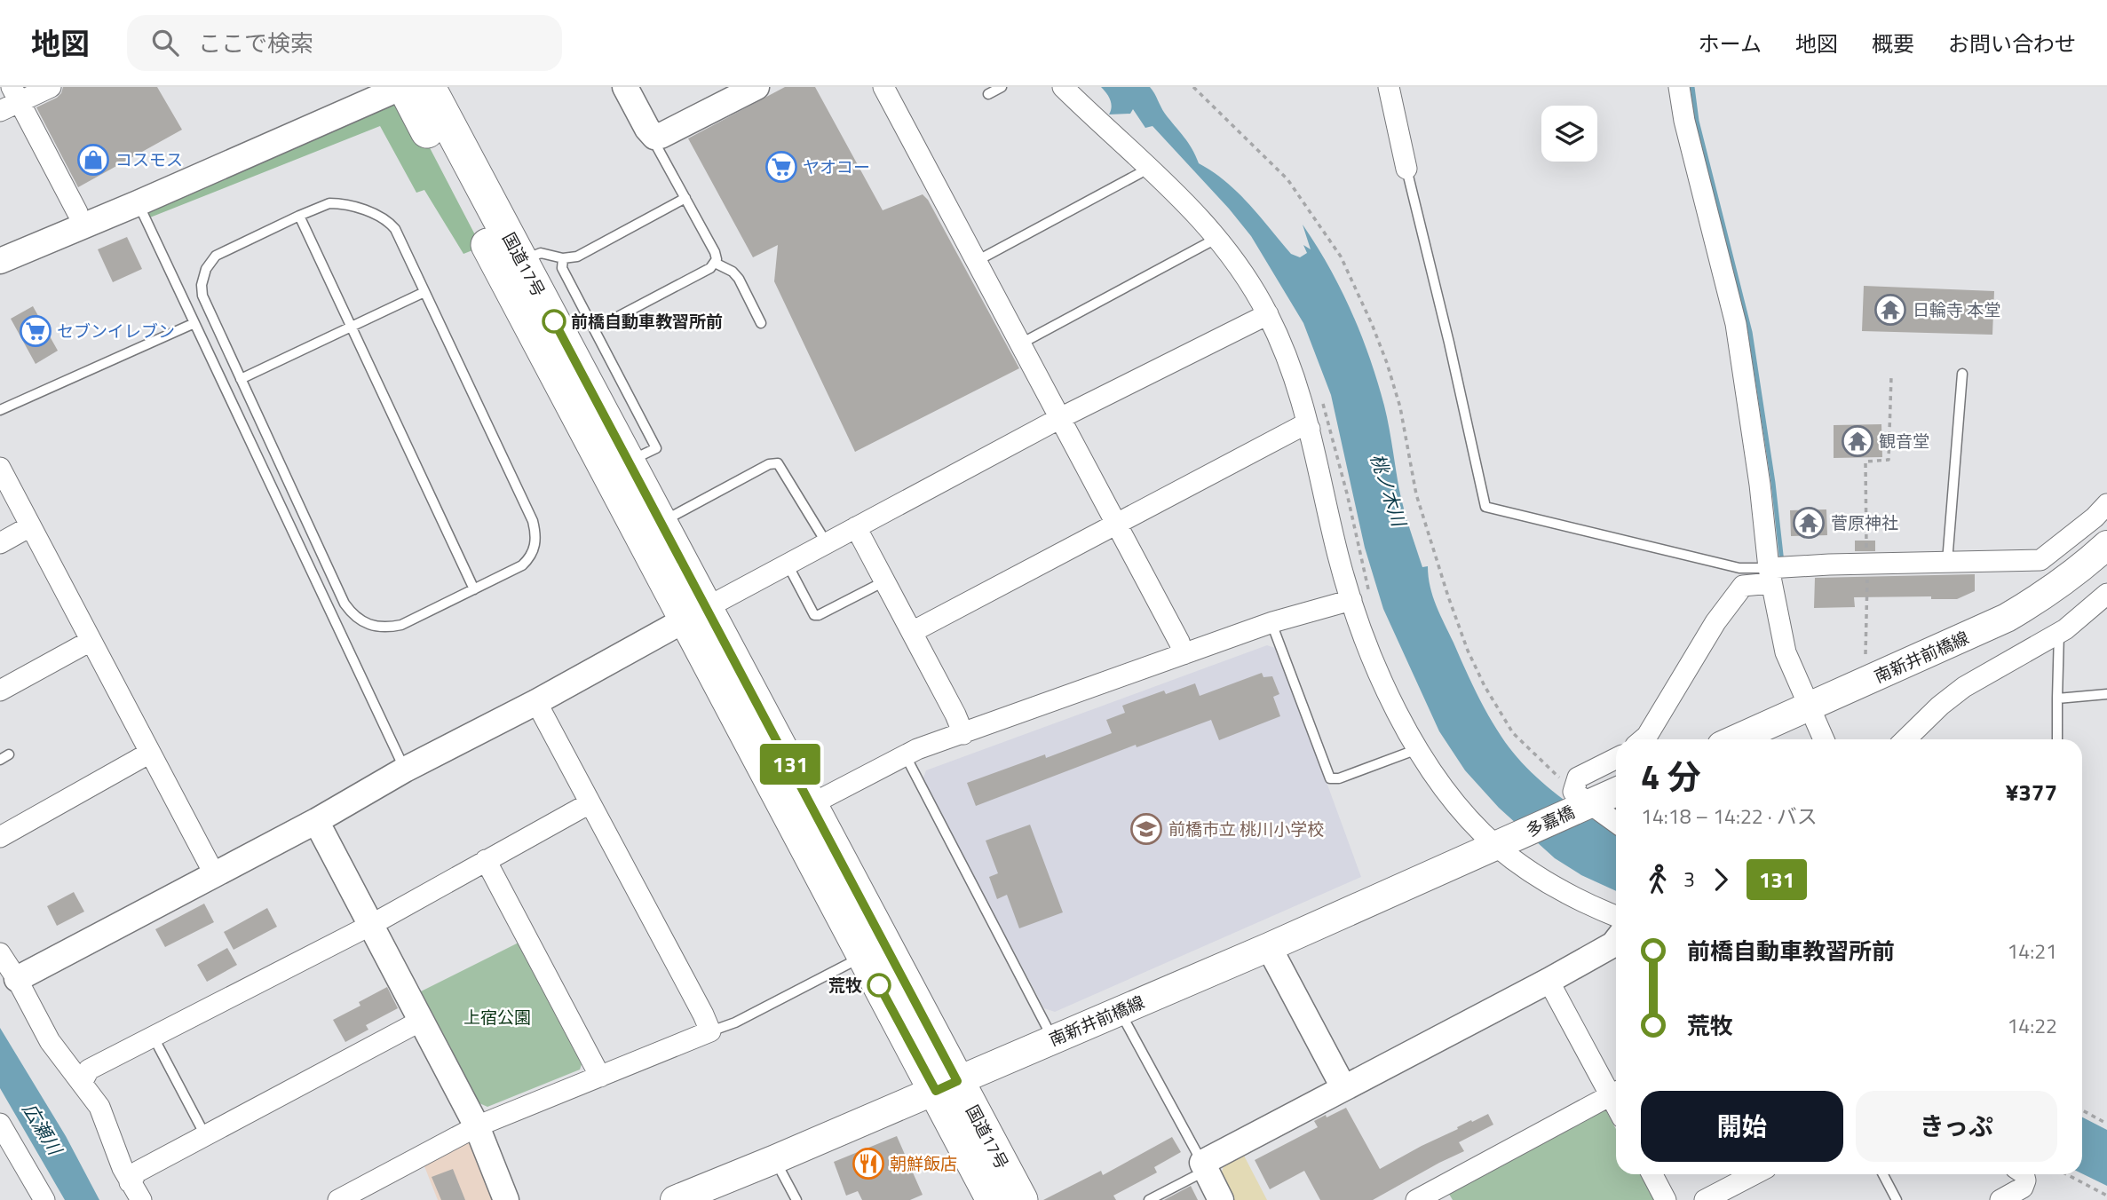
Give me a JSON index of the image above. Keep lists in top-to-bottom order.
{
  "streets": {
    "highway": ["国道17号"],
    "main road": ["南新井前橋線", "多嘉橋"]
  },
  "crossings": [
    ["国道17号", "南新井前橋線"],
    ["南新井前橋線", "多嘉橋"]
  ],
  "water": ["桃ノ木川", "広瀬川"],
  "parks": ["上宿公園"],
  "places": {
    "shop": ["コスモス"],
    "supermarket": ["ヤオコー", "セブンイレブン"],
    "temple": ["日輪寺 本堂", "観音堂", "菅原神社"],
    "other": ["前橋自動車教習所前", "荒牧"],
    "school or university": ["前橋市立 桃川小学校"],
    "restaurant": ["朝鮮飯店"]
  },
  "lines": ["bus line 131"],
  "page": {
    "header": "地図",
    "search": "ここで検索",
    "nav": [
      "ホーム",
      "地図",
      "概要",
      "お問い合わせ"
    ],
    "on_map": "131",
    "heading": ["4 分", "14:18 – 14:22 · バス", "¥377"],
    "legs": ["3", "131"],
    "list": [
      {
        "name": "前橋自動車教習所前",
        "value": "14:21"
      },
      {
        "name": "荒牧",
        "value": "14:22"
      }
    ],
    "buttons": ["開始", "きっぷ"]
  }
}
